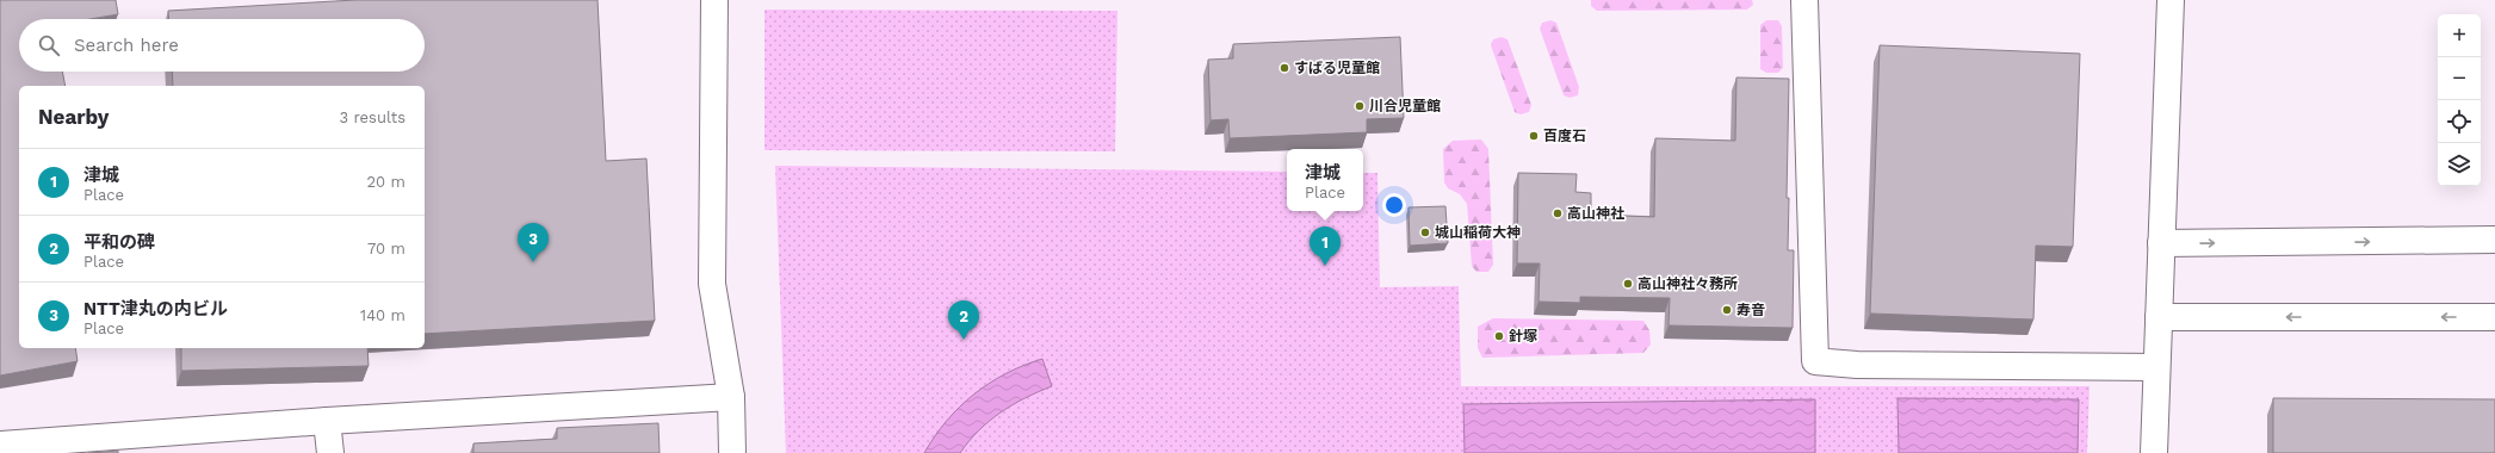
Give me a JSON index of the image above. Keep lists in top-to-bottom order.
{
  "places": [
    "すばる児童館",
    "川合児童館",
    "百度石",
    "高山神社",
    "城山稲荷大神",
    "高山神社々務所",
    "寿音",
    "針塚"
  ],
  "page": {
    "map_buttons": ["+", "−"],
    "search": "Search here",
    "heading": ["Nearby", "3 results"],
    "list": [
      {
        "mark": "1",
        "name": "津城",
        "note": "Place",
        "value": "20 m"
      },
      {
        "mark": "2",
        "name": "平和の碑",
        "note": "Place",
        "value": "70 m"
      },
      {
        "mark": "3",
        "name": "NTT津丸の内ビル",
        "note": "Place",
        "value": "140 m"
      }
    ],
    "popup": ["津城", "Place"],
    "pins": ["3", "1", "2"]
  }
}
